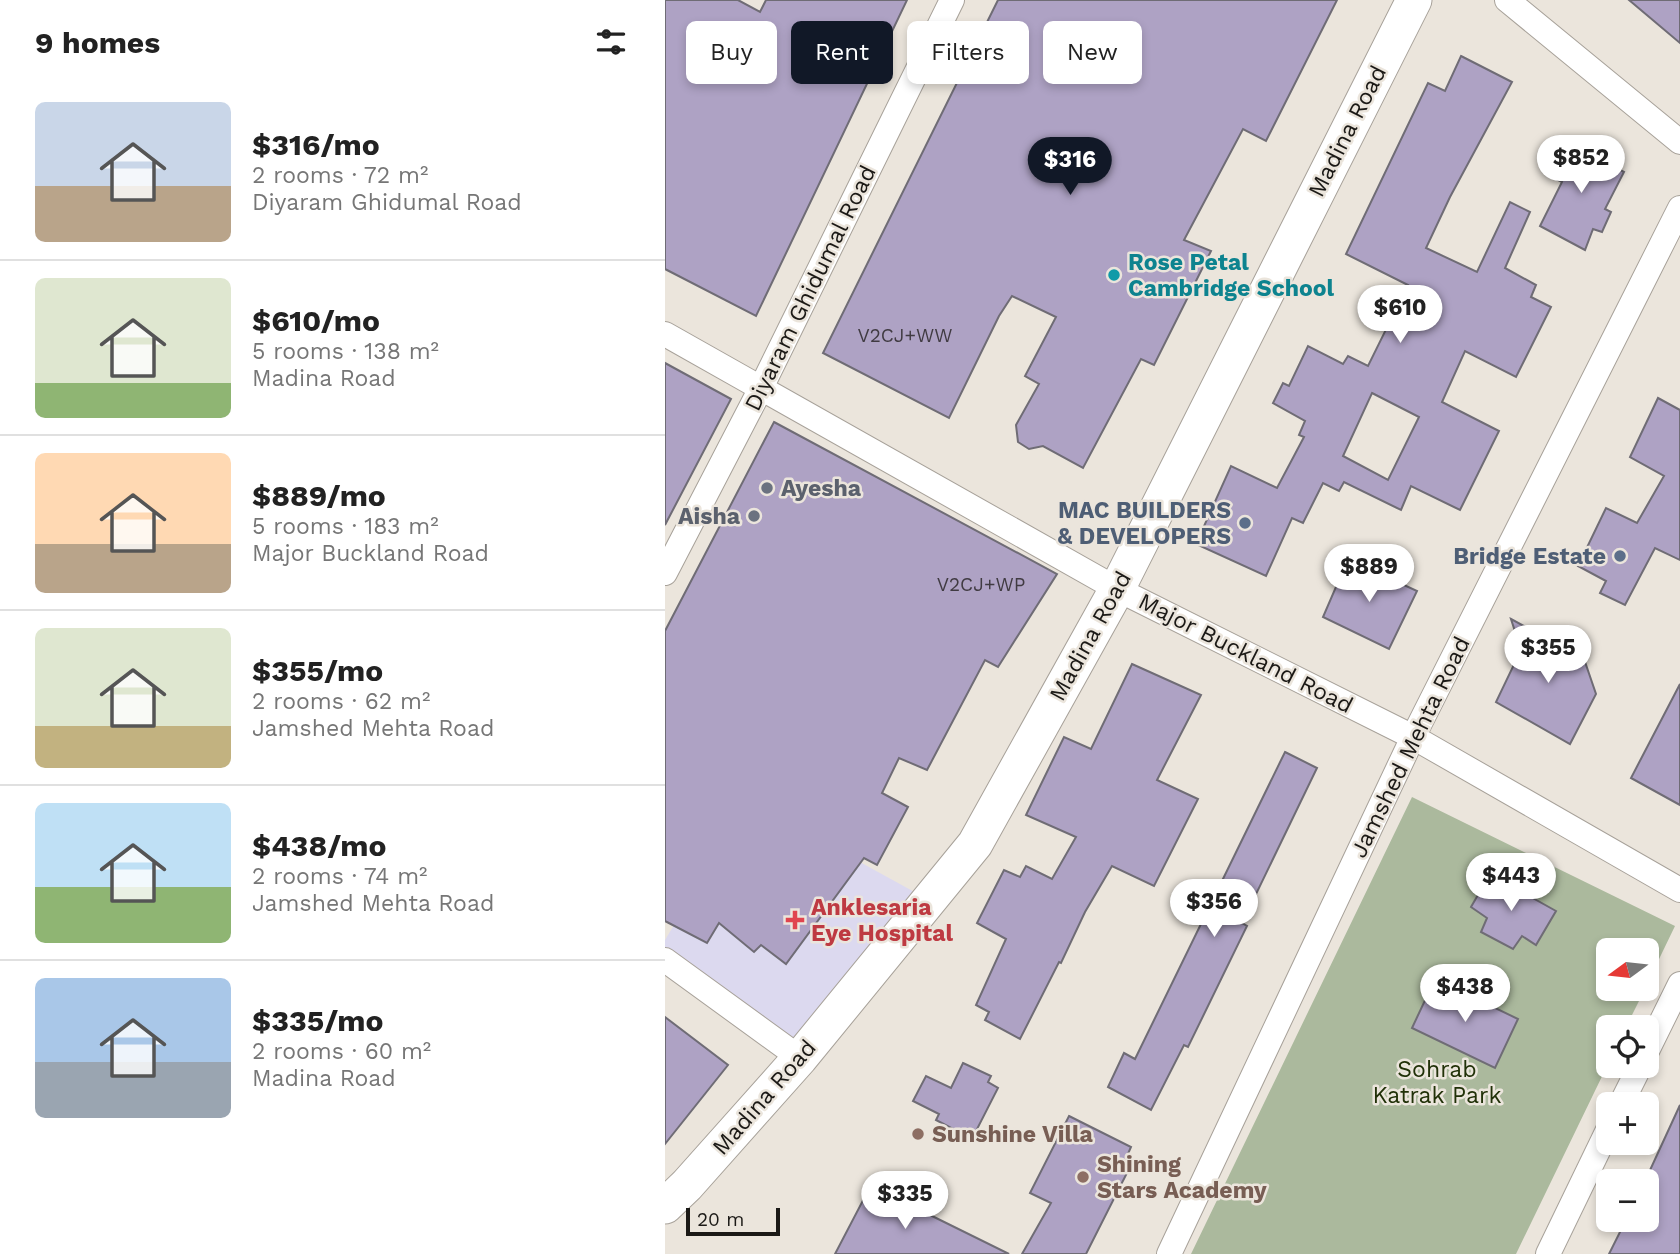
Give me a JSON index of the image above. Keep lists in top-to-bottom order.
{
  "streets": {
    "main road": ["Madina Road"],
    "street": ["Diyaram Ghidumal Road", "Major Buckland Road", "Jamshed Mehta Road"]
  },
  "crossings": [
    ["Madina Road", "Major Buckland Road"],
    ["Diyaram Ghidumal Road", "Major Buckland Road"],
    ["Major Buckland Road", "Jamshed Mehta Road"]
  ],
  "parks": ["Sohrab Katrak Park"],
  "places": {
    "other": [
      "Rose Petal Cambridge School",
      "Ayesha",
      "Aisha",
      "MAC BUILDERS & DEVELOPERS",
      "Bridge Estate",
      "Sunshine Villa",
      "Shining Stars Academy"
    ],
    "health": ["Anklesaria Eye Hospital"]
  },
  "house_numbers": ["V2CJ+WW", "V2CJ+WP"],
  "scale_bar": "20 m",
  "north": "left",
  "page": {
    "heading": "9 homes",
    "chip": [
      "Buy",
      "Rent",
      "Filters",
      "New"
    ],
    "list": [
      {
        "name": "$316/mo",
        "note": "2 rooms · 72 m² · Diyaram Ghidumal Road"
      },
      {
        "name": "$610/mo",
        "note": "5 rooms · 138 m² · Madina Road"
      },
      {
        "name": "$889/mo",
        "note": "5 rooms · 183 m² · Major Buckland Road"
      },
      {
        "name": "$355/mo",
        "note": "2 rooms · 62 m² · Jamshed Mehta Road"
      },
      {
        "name": "$438/mo",
        "note": "2 rooms · 74 m² · Jamshed Mehta Road"
      },
      {
        "name": "$335/mo",
        "note": "2 rooms · 60 m² · Madina Road"
      }
    ],
    "price": [
      "$852",
      "$316",
      "$610",
      "$889",
      "$355",
      "$443",
      "$356",
      "$438",
      "$335"
    ],
    "map_buttons": ["+", "−"],
    "scale": "20 m"
  }
}
